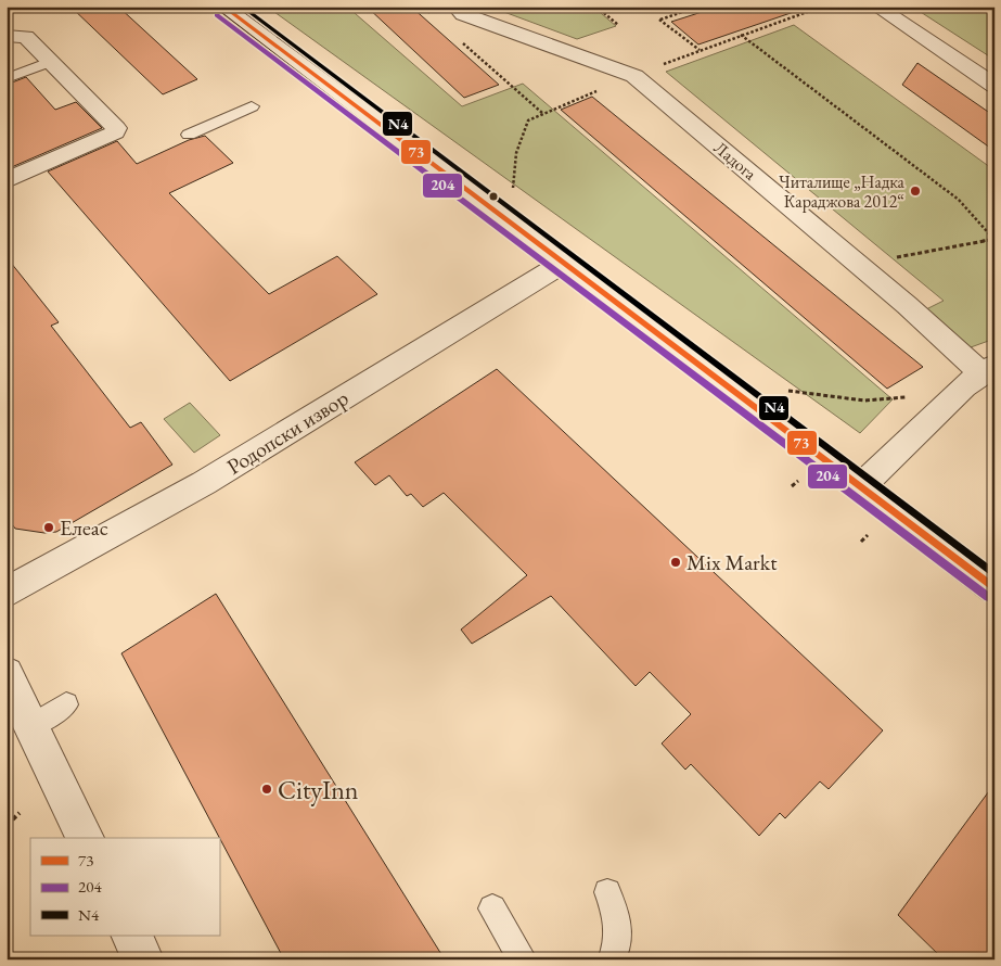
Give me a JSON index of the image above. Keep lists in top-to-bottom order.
{
  "streets": {
    "street": ["Ладога", "Родопски извор"]
  },
  "places": [
    "Читалище „Надка Караджова 2012“",
    "Елеас",
    "Mix Markt",
    "CityInn"
  ],
  "lines": ["transit line 73", "transit line N4", "transit line 204"],
  "legend": ["73", "204", "N4"]
}
